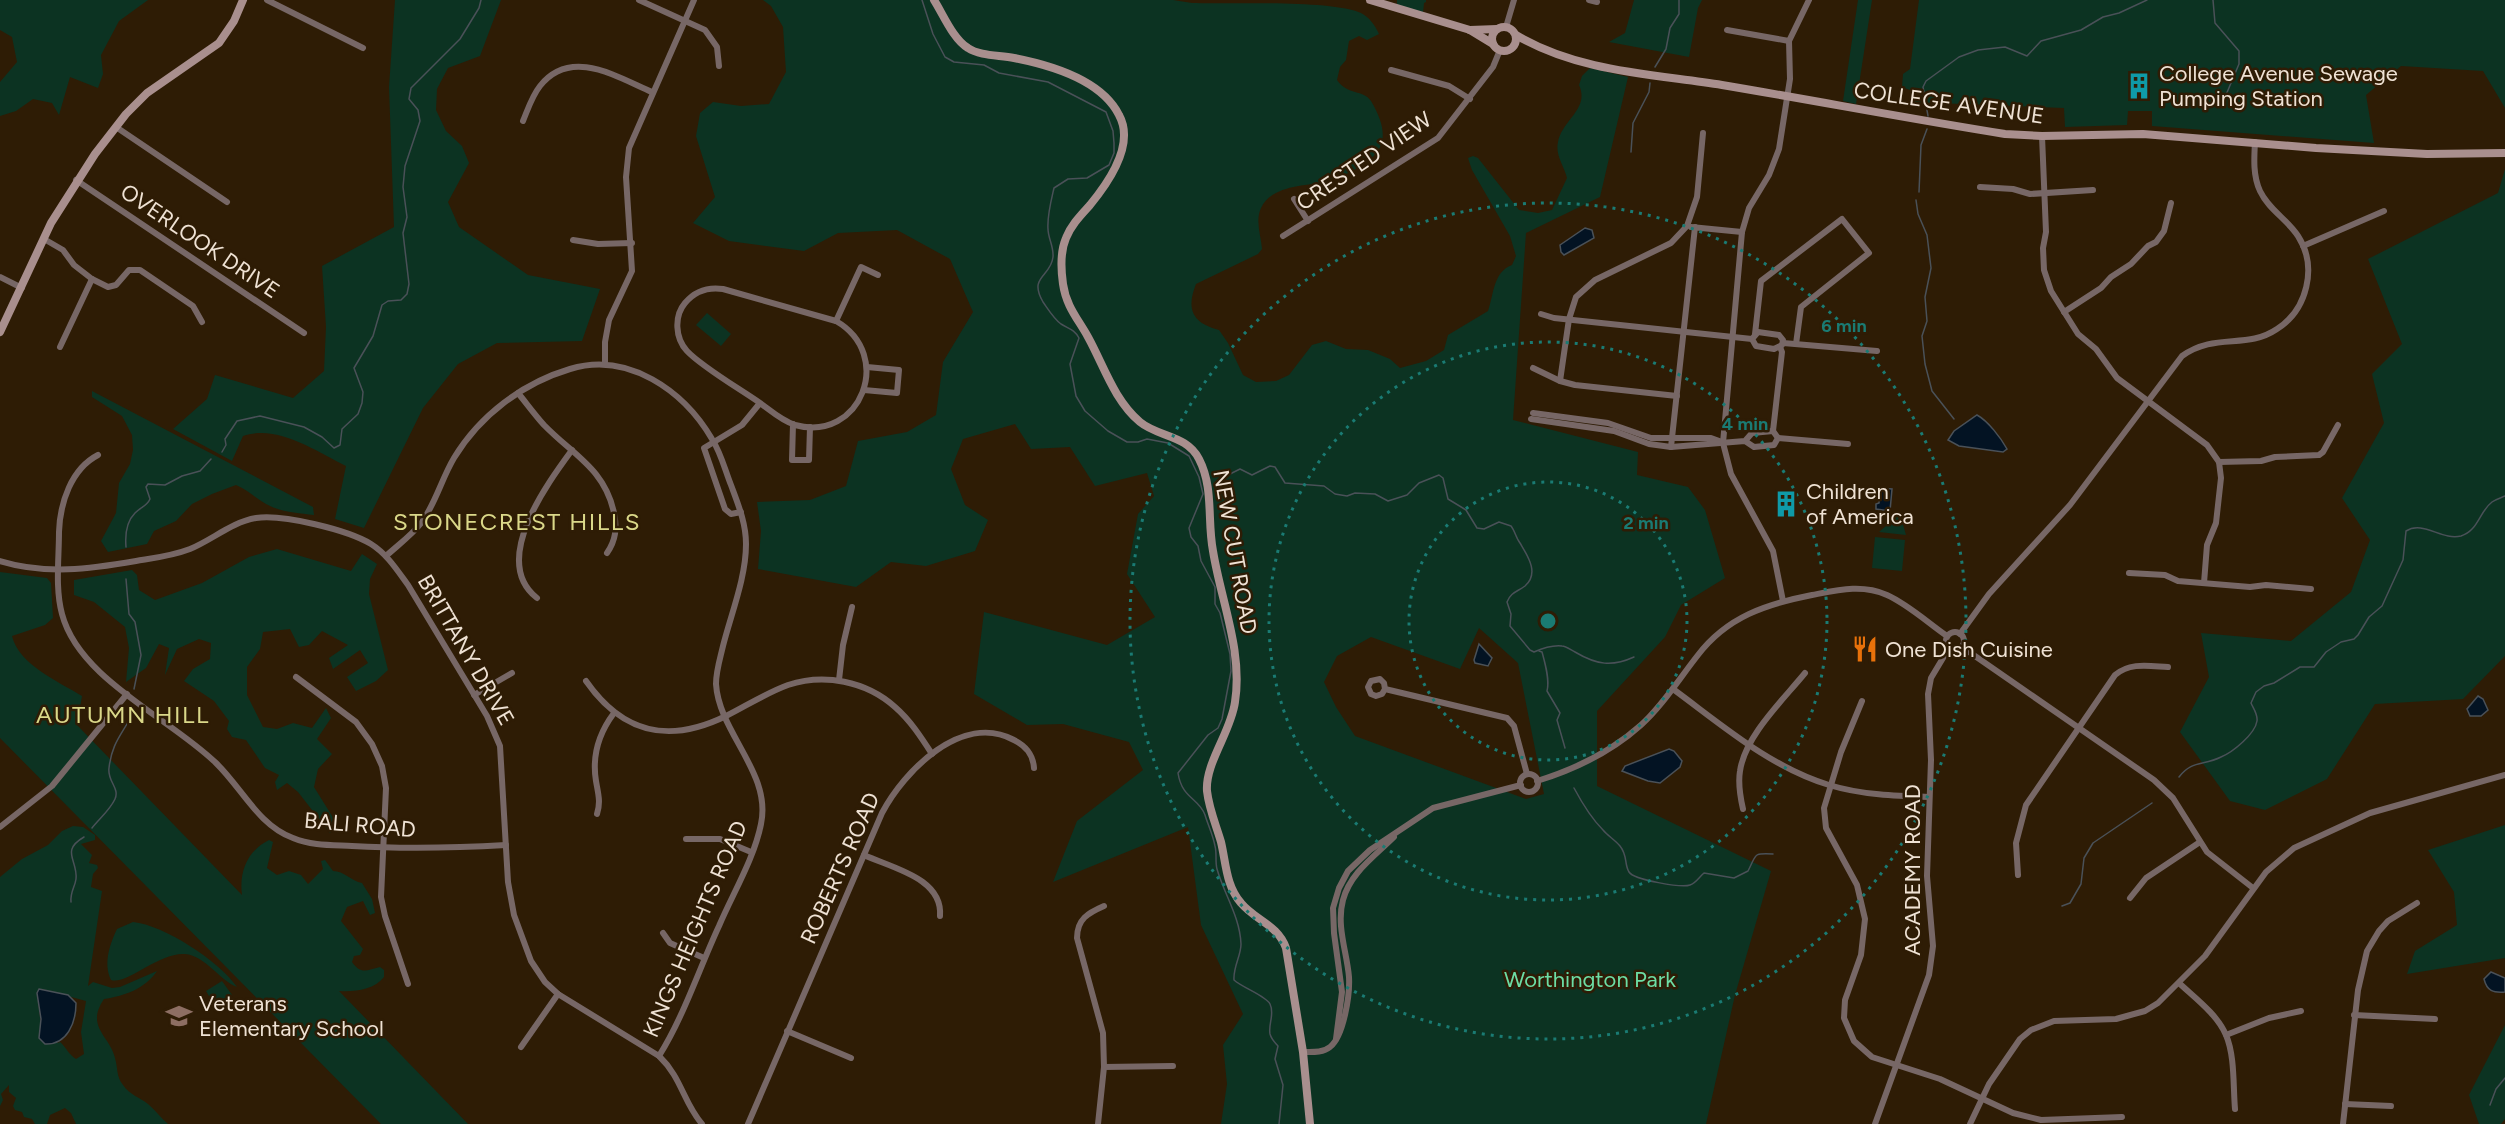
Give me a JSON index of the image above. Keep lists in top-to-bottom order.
{
  "streets": {
    "street": [
      "COLLEGE AVENUE",
      "CRESTED VIEW",
      "OVERLOOK DRIVE",
      "NEW CUT ROAD",
      "BRITTANY DRIVE",
      "BALI ROAD",
      "ROBERTS ROAD",
      "ACADEMY ROAD",
      "KINGS HEIGHTS ROAD"
    ]
  },
  "crossings": [
    ["COLLEGE AVENUE", "CRESTED VIEW"],
    ["BRITTANY DRIVE", "BALI ROAD"],
    ["BRITTANY DRIVE", "KINGS HEIGHTS ROAD"]
  ],
  "districts": ["STONECREST HILLS", "AUTUMN HILL"],
  "parks": ["Worthington Park"],
  "places": {
    "building": ["College Avenue Sewage Pumping Station", "Children of America"],
    "restaurant": ["One Dish Cuisine"],
    "school or university": ["Veterans Elementary School"]
  },
  "rings": ["6 min", "4 min", "2 min"]
}
